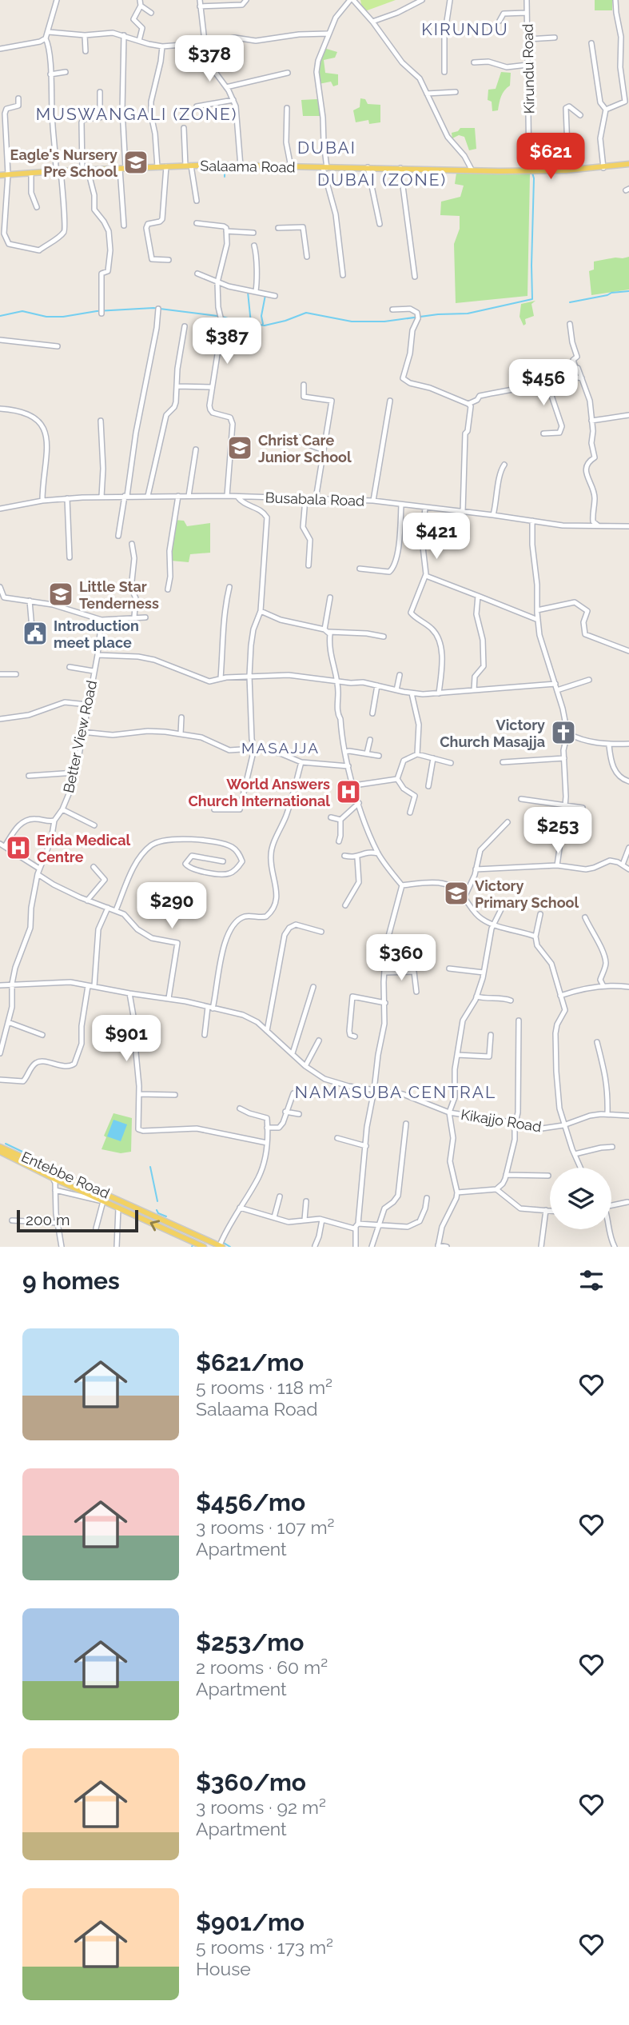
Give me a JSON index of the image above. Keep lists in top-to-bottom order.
{
  "streets": {
    "main road": ["Salaama Road", "Entebbe Road"],
    "street": [
      "Kirundu Road",
      "Busabala Road",
      "Better View Road",
      "Kikajjo Road"
    ]
  },
  "crossings": [
    ["Kirundu Road", "Salaama Road"],
    ["Better View Road", "Kikajjo Road"]
  ],
  "districts": [
    "KIRUNDU",
    "MUSWANGALI (ZONE)",
    "DUBAI",
    "DUBAI (ZONE)",
    "MASAJJA",
    "NAMASUBA CENTRAL"
  ],
  "places": {
    "school or university": [
      "Eagle's Nursery Pre School",
      "Christ Care Junior School",
      "Little Star Tenderness",
      "Victory Primary School"
    ],
    "public building": ["Introduction meet place"],
    "church": ["Victory Church Masajja"],
    "hospital": ["World Answers Church International", "Erida Medical Centre"]
  },
  "scale_bar": "200 m",
  "page": {
    "price": [
      "$378",
      "$621",
      "$387",
      "$456",
      "$421",
      "$253",
      "$290",
      "$360",
      "$901"
    ],
    "scale": "200 m",
    "heading": "9 homes",
    "list": [
      {
        "name": "$621/mo",
        "note": "5 rooms · 118 m² · Salaama Road"
      },
      {
        "name": "$456/mo",
        "note": "3 rooms · 107 m² · Apartment"
      },
      {
        "name": "$253/mo",
        "note": "2 rooms · 60 m² · Apartment"
      },
      {
        "name": "$360/mo",
        "note": "3 rooms · 92 m² · Apartment"
      },
      {
        "name": "$901/mo",
        "note": "5 rooms · 173 m² · House"
      }
    ]
  }
}
